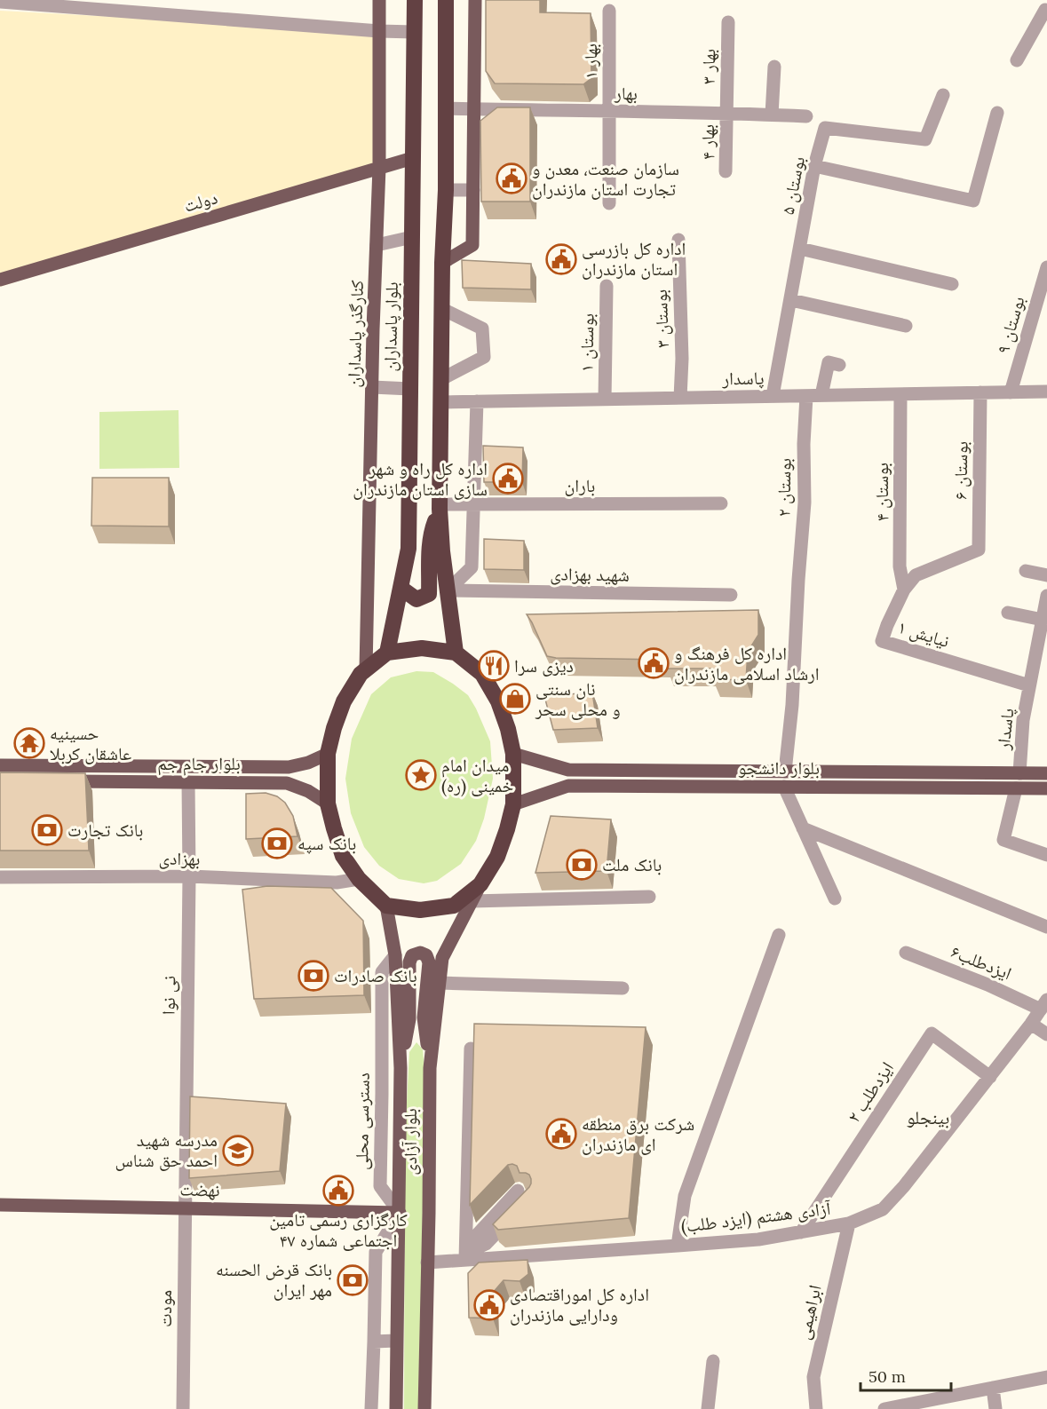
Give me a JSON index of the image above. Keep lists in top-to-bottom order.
{
  "streets": {
    "highway": ["بلوار پاسداران"],
    "main road": [
      "دولت",
      "کنارگذر پاسداران",
      "بلوار جام جم",
      "بلوار دانشجو",
      "بلوار آزادی",
      "نهضت"
    ],
    "street": [
      "بهار ۱",
      "بهار ۳",
      "بهار",
      "بهار ۴",
      "بوستان ۵",
      "بوستان ۳",
      "بوستان ۹",
      "بوستان ۱",
      "پاسدار",
      "بوستان ۶",
      "باران",
      "بوستان ۲",
      "بوستان ۴",
      "شهید بهزادی",
      "نیایش ۱",
      "بهزادی",
      "ایزدطلب۶",
      "نی نوا",
      "ایزدطلب ۲",
      "دسترسی محلی",
      "آزادی هشتم (ایزد طلب)",
      "مودت",
      "ابراهیمی"
    ]
  },
  "crossings": [
    ["بهار ۱", "بهار"],
    ["بهار ۳", "بهار"],
    ["بهار ۳", "بهار ۴"],
    ["بهار", "بهار ۴"],
    ["بوستان ۵", "پاسدار"],
    ["دولت", "بلوار پاسداران"],
    ["دولت", "کنارگذر پاسداران"],
    ["بوستان ۳", "پاسدار"],
    ["بوستان ۹", "پاسدار"],
    ["بوستان ۱", "پاسدار"],
    ["پاسدار", "بوستان ۶"],
    ["پاسدار", "بوستان ۲"],
    ["پاسدار", "بوستان ۴"],
    ["پاسدار", "نیایش ۱"],
    ["پاسدار", "بلوار دانشجو"],
    ["بوستان ۶", "نیایش ۱"],
    ["بوستان ۲", "بلوار دانشجو"],
    ["بوستان ۴", "نیایش ۱"],
    ["بلوار جام جم", "نی نوا"],
    ["بهزادی", "نی نوا"],
    ["ایزدطلب۶", "آزادی هشتم (ایزد طلب)"],
    ["نی نوا", "نهضت"],
    ["نی نوا", "مودت"],
    ["ایزدطلب ۲", "آزادی هشتم (ایزد طلب)"],
    ["دسترسی محلی", "بلوار آزادی"],
    ["دسترسی محلی", "نهضت"],
    ["بلوار آزادی", "نهضت"],
    ["بلوار آزادی", "آزادی هشتم (ایزد طلب)"],
    ["نهضت", "مودت"],
    ["آزادی هشتم (ایزد طلب)", "ابراهیمی"]
  ],
  "districts": ["بینجلو"],
  "places": {
    "public building": [
      "سازمان صنعت، معدن و تجارت استان مازندران",
      "اداره کل بازرسی استان مازندران",
      "اداره کل راه و شهر سازی استان مازندران",
      "اداره کل فرهنگ و ارشاد اسلامی مازندران",
      "شرکت برق منطقه ای مازندران",
      "کارگزاری رسمی تامین اجتماعی شماره ۴۷",
      "اداره کل اموراقتصادی ودارایی مازندران"
    ],
    "restaurant": ["دیزی سرا"],
    "shop": ["نان سنتی و محلی سحر"],
    "temple": ["حسینیه عاشقان کربلا"],
    "place": ["میدان امام خمینی (ره)"],
    "bank": [
      "بانک تجارت",
      "بانک سپه",
      "بانک ملت",
      "بانک صادرات",
      "بانک قرض الحسنه مهر ایران"
    ],
    "school or university": ["مدرسه شهید احمد حق شناس"]
  },
  "scale_bar": "50 m"
}
